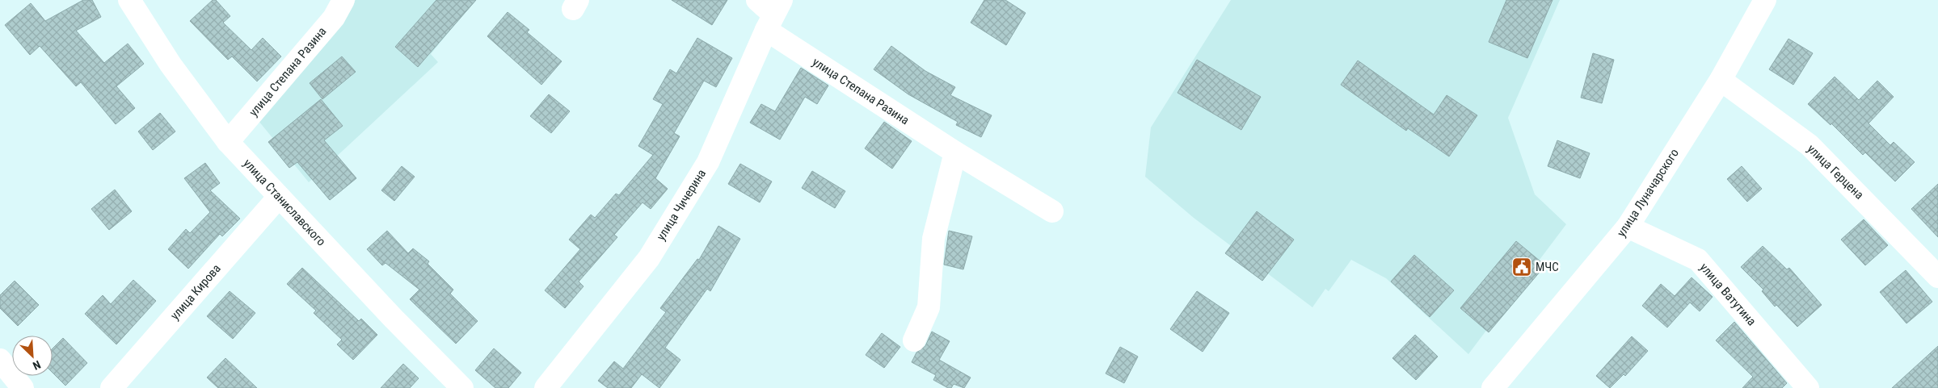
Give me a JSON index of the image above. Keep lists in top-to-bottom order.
{
  "streets": {
    "street": [
      "улица Степана Разина",
      "улица Герцена",
      "улица Луначарского",
      "улица Станиславского",
      "улица Чичерина",
      "улица Кирова",
      "улица Ватутина"
    ]
  },
  "crossings": [
    ["улица Степана Разина", "улица Станиславского"],
    ["улица Степана Разина", "улица Чичерина"],
    ["улица Герцена", "улица Луначарского"],
    ["улица Луначарского", "улица Ватутина"],
    ["улица Станиславского", "улица Кирова"]
  ],
  "places": {
    "public building": ["МЧС"]
  },
  "north": "bottom right"
}
